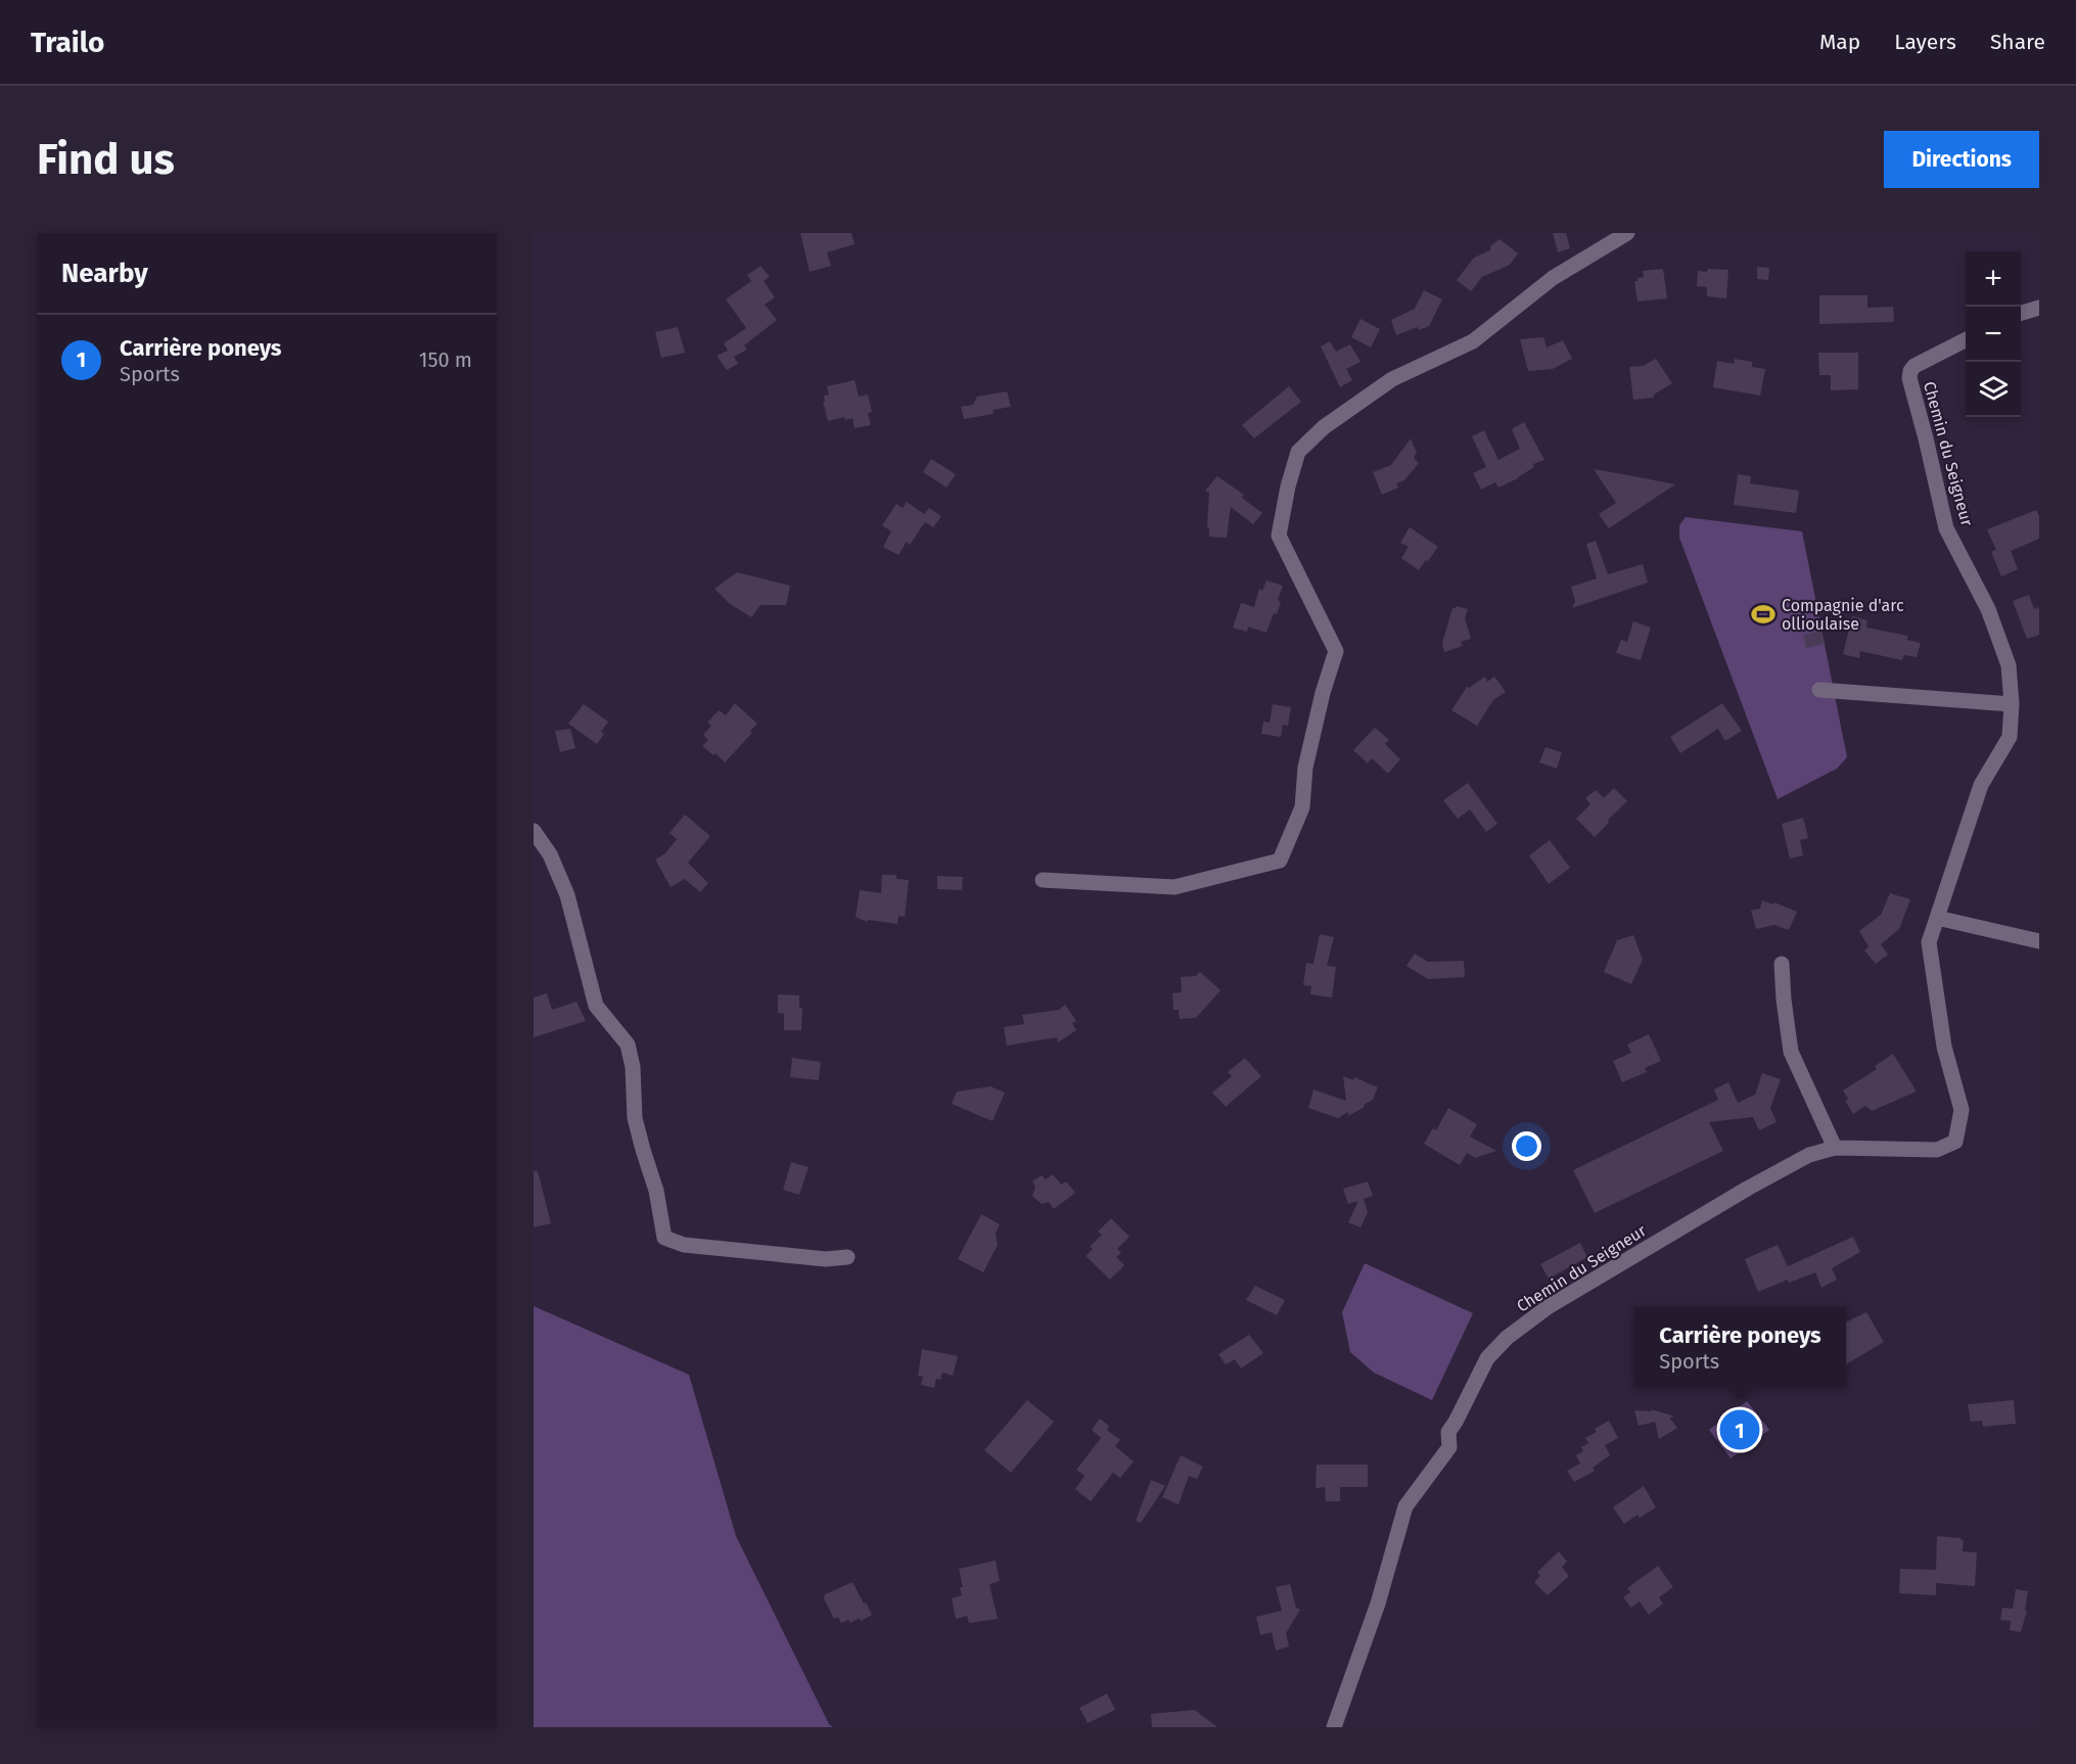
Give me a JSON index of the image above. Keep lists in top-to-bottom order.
{
  "streets": {
    "street": ["Chemin du Seigneur"]
  },
  "places": {
    "sports": ["Compagnie d'arc ollioulaise"]
  },
  "page": {
    "header": "Trailo",
    "nav": ["Map", "Layers", "Share"],
    "buttons": "Directions",
    "title": "Find us",
    "heading": "Nearby",
    "map_buttons": ["+", "−"],
    "list": [
      {
        "mark": "1",
        "name": "Carrière poneys",
        "note": "Sports",
        "value": "150 m"
      }
    ],
    "popup": ["Carrière poneys", "Sports"],
    "pins": "1"
  }
}
